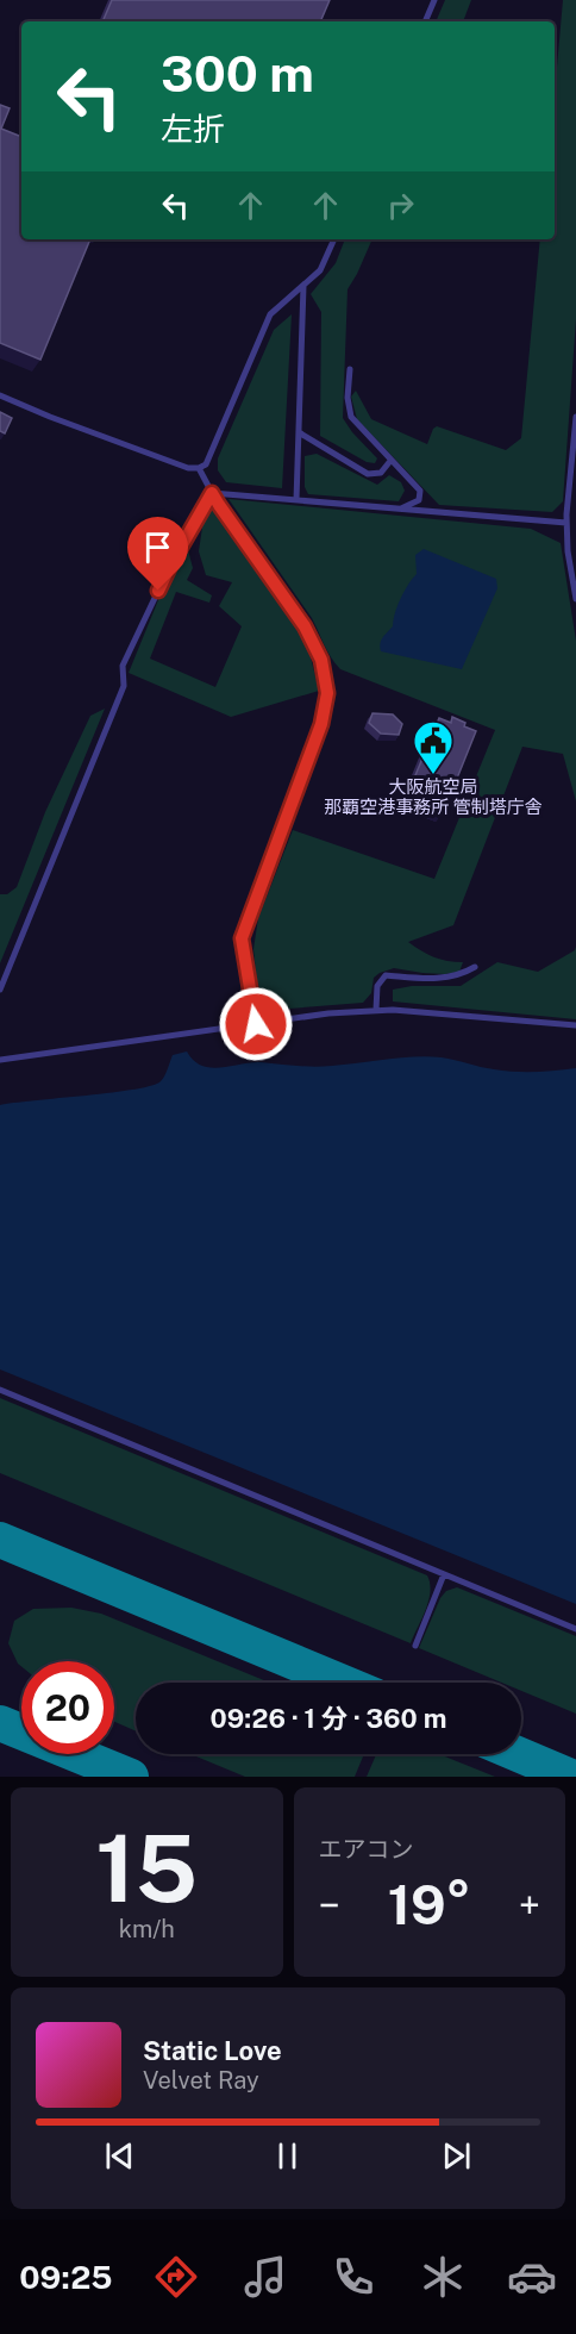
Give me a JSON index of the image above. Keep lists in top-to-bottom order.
{
  "places": {
    "public building": ["大阪航空局 那覇空港事務所 管制塔庁舎"]
  },
  "page": {
    "turn": ["300 m", "左折"],
    "limit": "20",
    "trip": "09:26 · 1 分 · 360 m",
    "tile": [
      ["15", "km/h"],
      "エアコン"
    ],
    "heat": ["−", "19°", "+"],
    "song": ["Static Love", "Velvet Ray"],
    "tabs": "09:25"
  }
}
